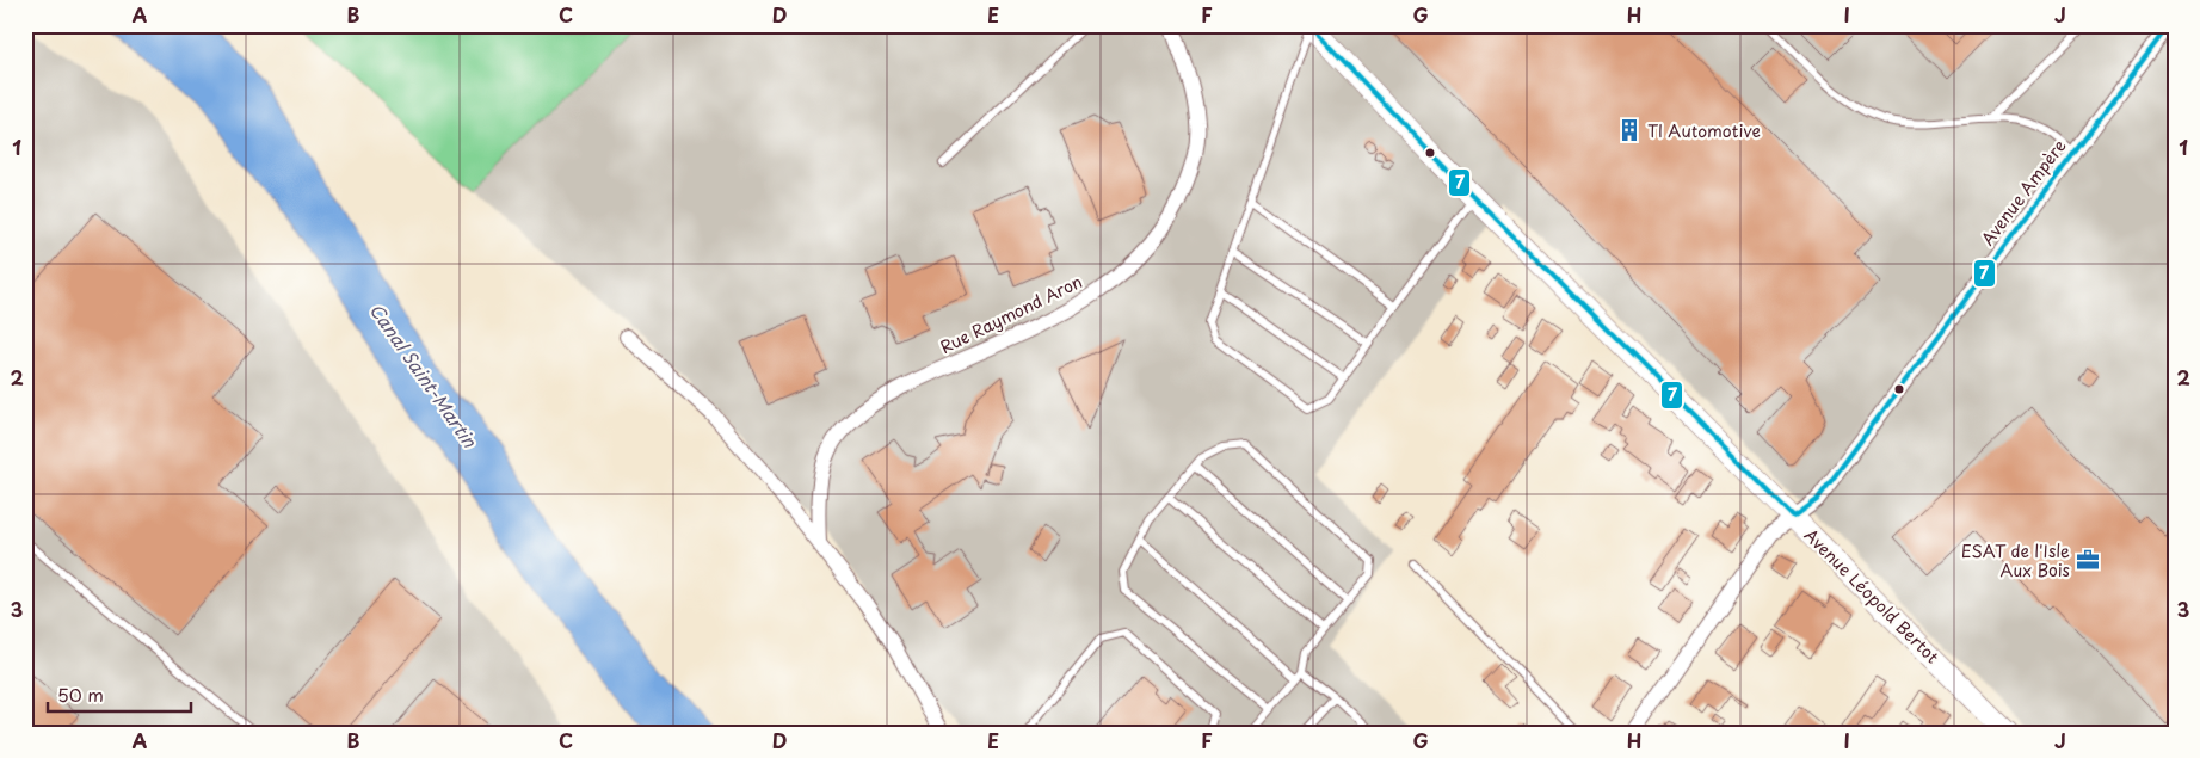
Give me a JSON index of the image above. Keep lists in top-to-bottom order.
{
  "streets": {
    "street": ["Avenue Ampère", "Rue Raymond Aron", "Avenue Léopold Bertot"]
  },
  "crossings": [
    ["Avenue Ampère", "Avenue Léopold Bertot"]
  ],
  "water": ["Canal Saint-Martin"],
  "places": {
    "building": ["TI Automotive"],
    "office": ["ESAT de l'Isle Aux Bois"]
  },
  "lines": ["transit line 7"],
  "scale_bar": "50 m",
  "grid": {
    "columns": [
      "A",
      "B",
      "C",
      "D",
      "E",
      "F",
      "G",
      "H",
      "I",
      "J"
    ],
    "rows": ["1", "2", "3"]
  }
}
